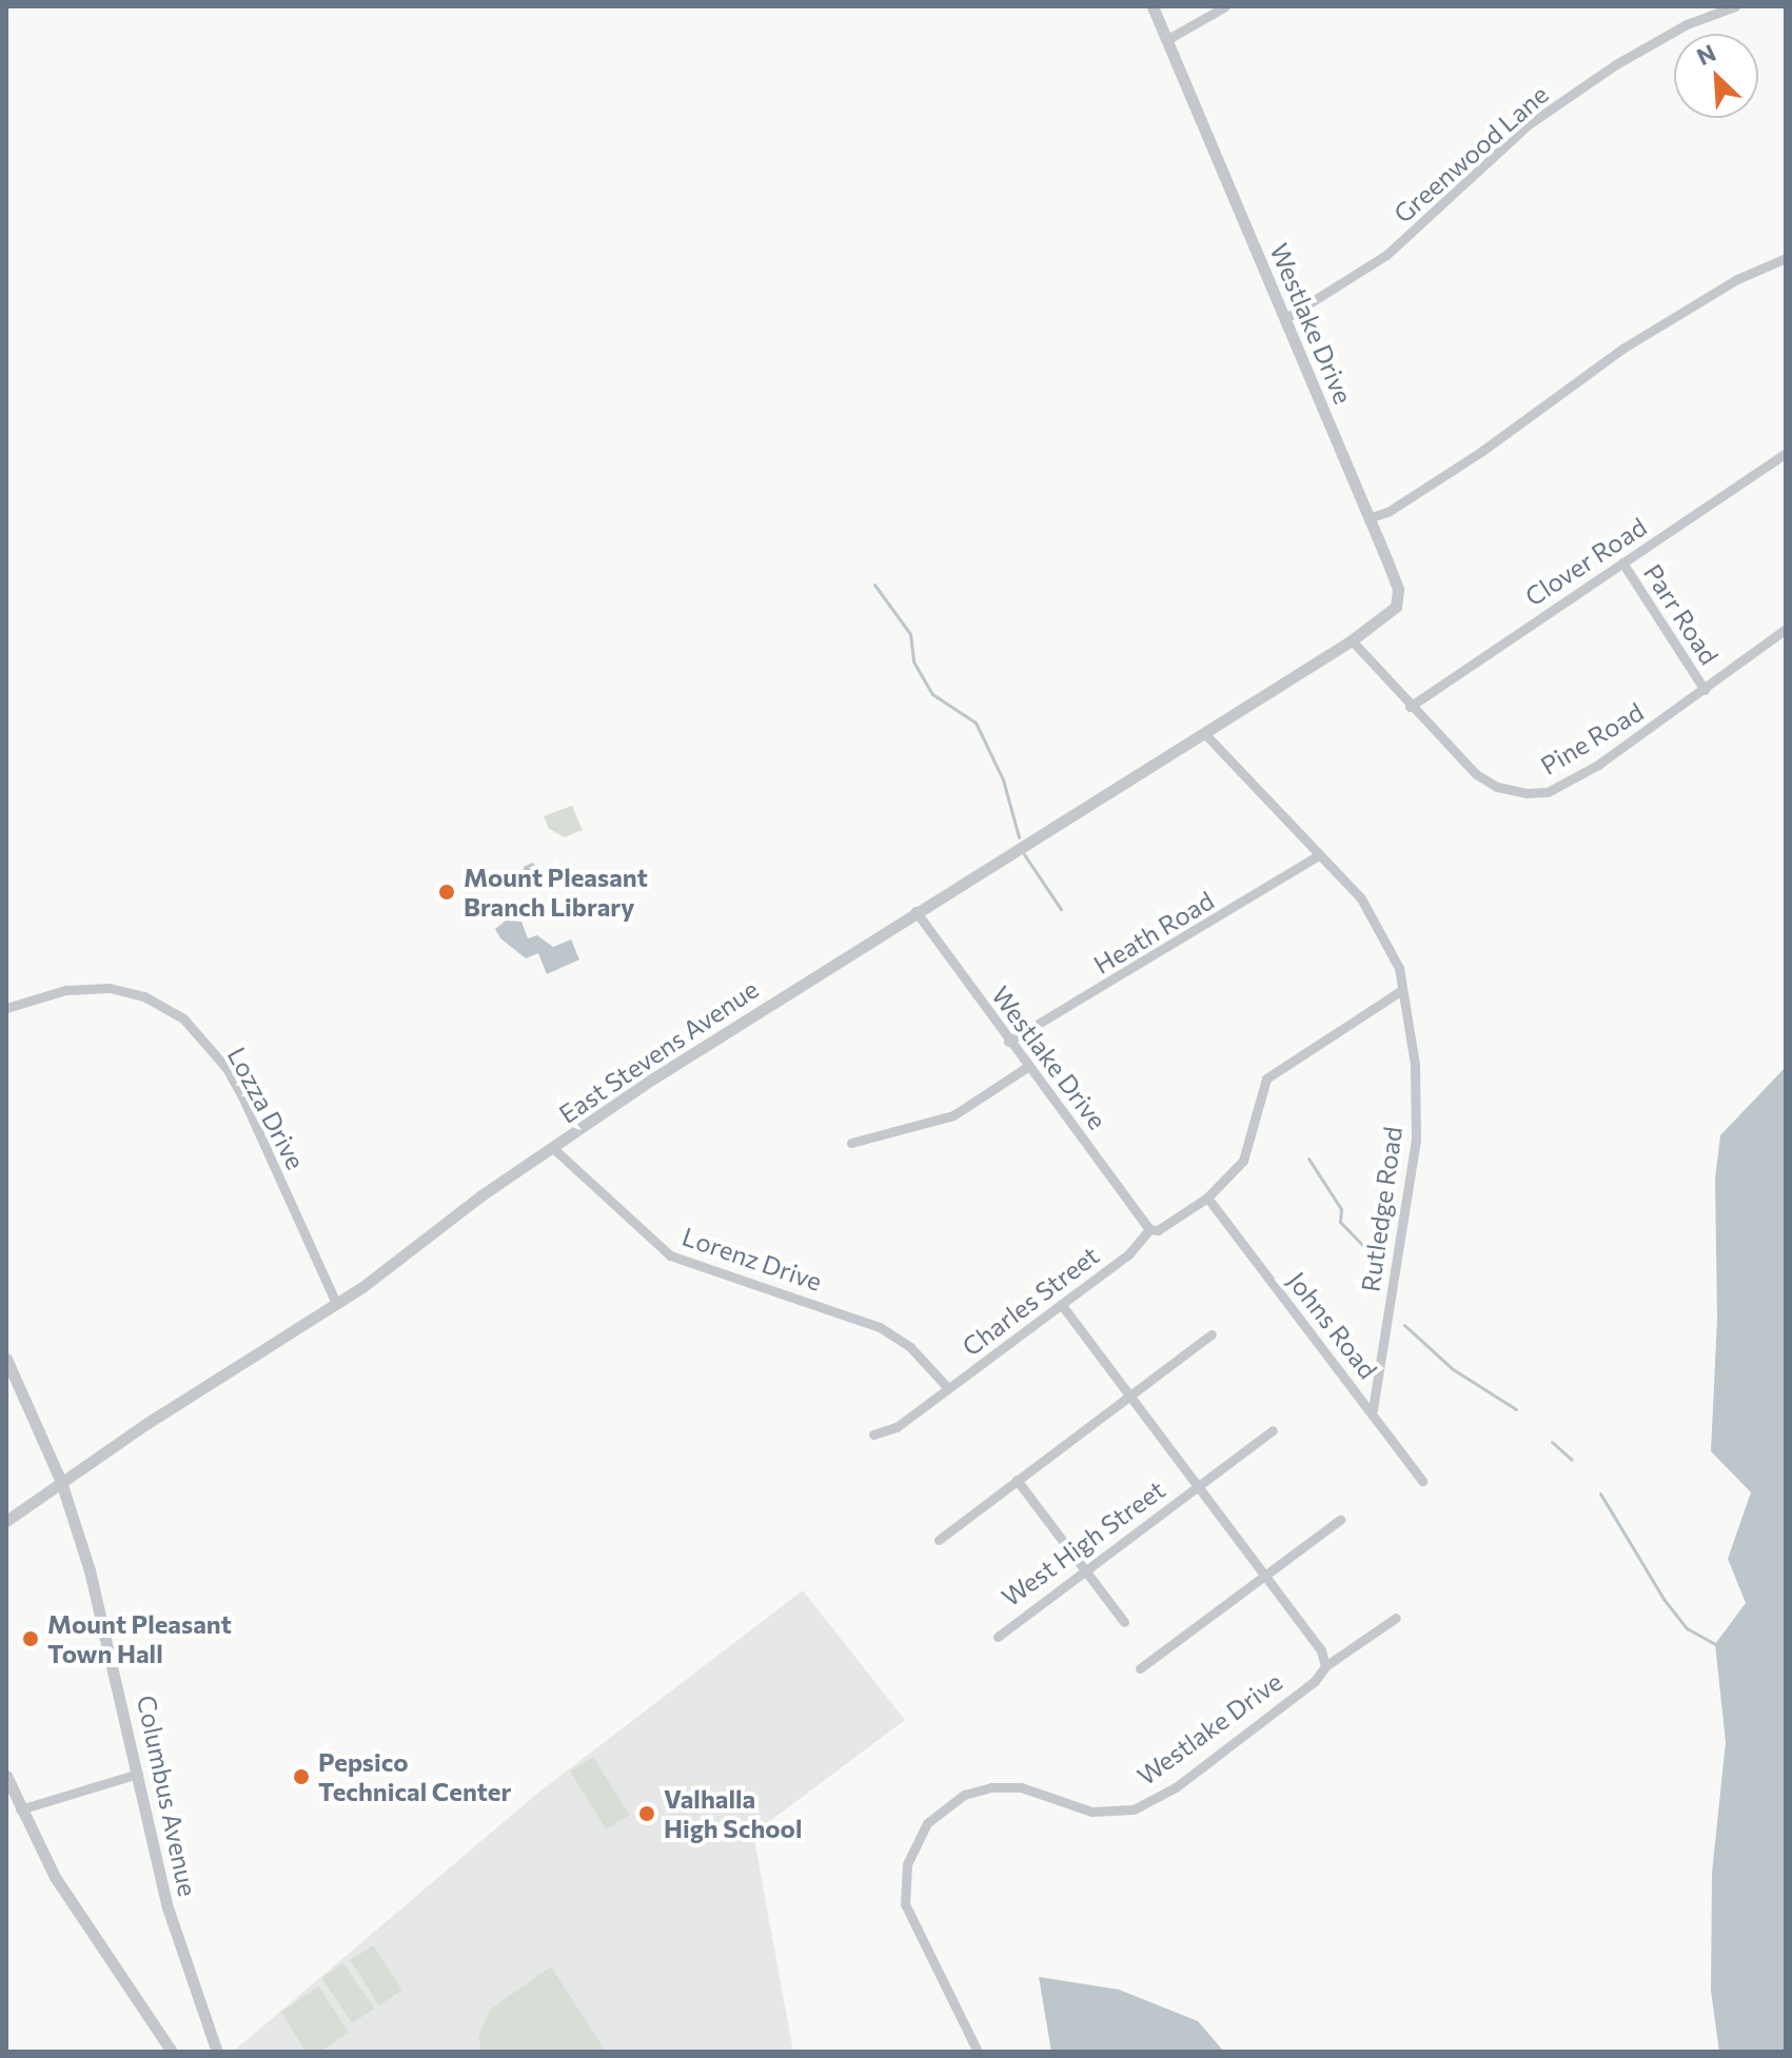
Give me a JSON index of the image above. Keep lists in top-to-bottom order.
{
  "streets": {
    "street": [
      "Greenwood Lane",
      "Westlake Drive",
      "Clover Road",
      "Parr Road",
      "Pine Road",
      "Heath Road",
      "East Stevens Avenue",
      "Lozza Drive",
      "Rutledge Road",
      "Lorenz Drive",
      "Charles Street",
      "Johns Road",
      "West High Street",
      "Columbus Avenue"
    ]
  },
  "crossings": [
    ["Greenwood Lane", "Westlake Drive"],
    ["Westlake Drive", "Pine Road"],
    ["Westlake Drive", "Heath Road"],
    ["Westlake Drive", "East Stevens Avenue"],
    ["Westlake Drive", "Charles Street"],
    ["Clover Road", "Parr Road"],
    ["Clover Road", "Pine Road"],
    ["Parr Road", "Pine Road"],
    ["Pine Road", "East Stevens Avenue"],
    ["Heath Road", "Rutledge Road"],
    ["East Stevens Avenue", "Lozza Drive"],
    ["East Stevens Avenue", "Rutledge Road"],
    ["East Stevens Avenue", "Lorenz Drive"],
    ["East Stevens Avenue", "Columbus Avenue"],
    ["Rutledge Road", "Charles Street"],
    ["Rutledge Road", "Johns Road"],
    ["Lorenz Drive", "Charles Street"],
    ["Charles Street", "Johns Road"]
  ],
  "places": [
    "Mount Pleasant Branch Library",
    "Mount Pleasant Town Hall",
    "Pepsico Technical Center",
    "Valhalla High School"
  ],
  "north": "top left"
}
